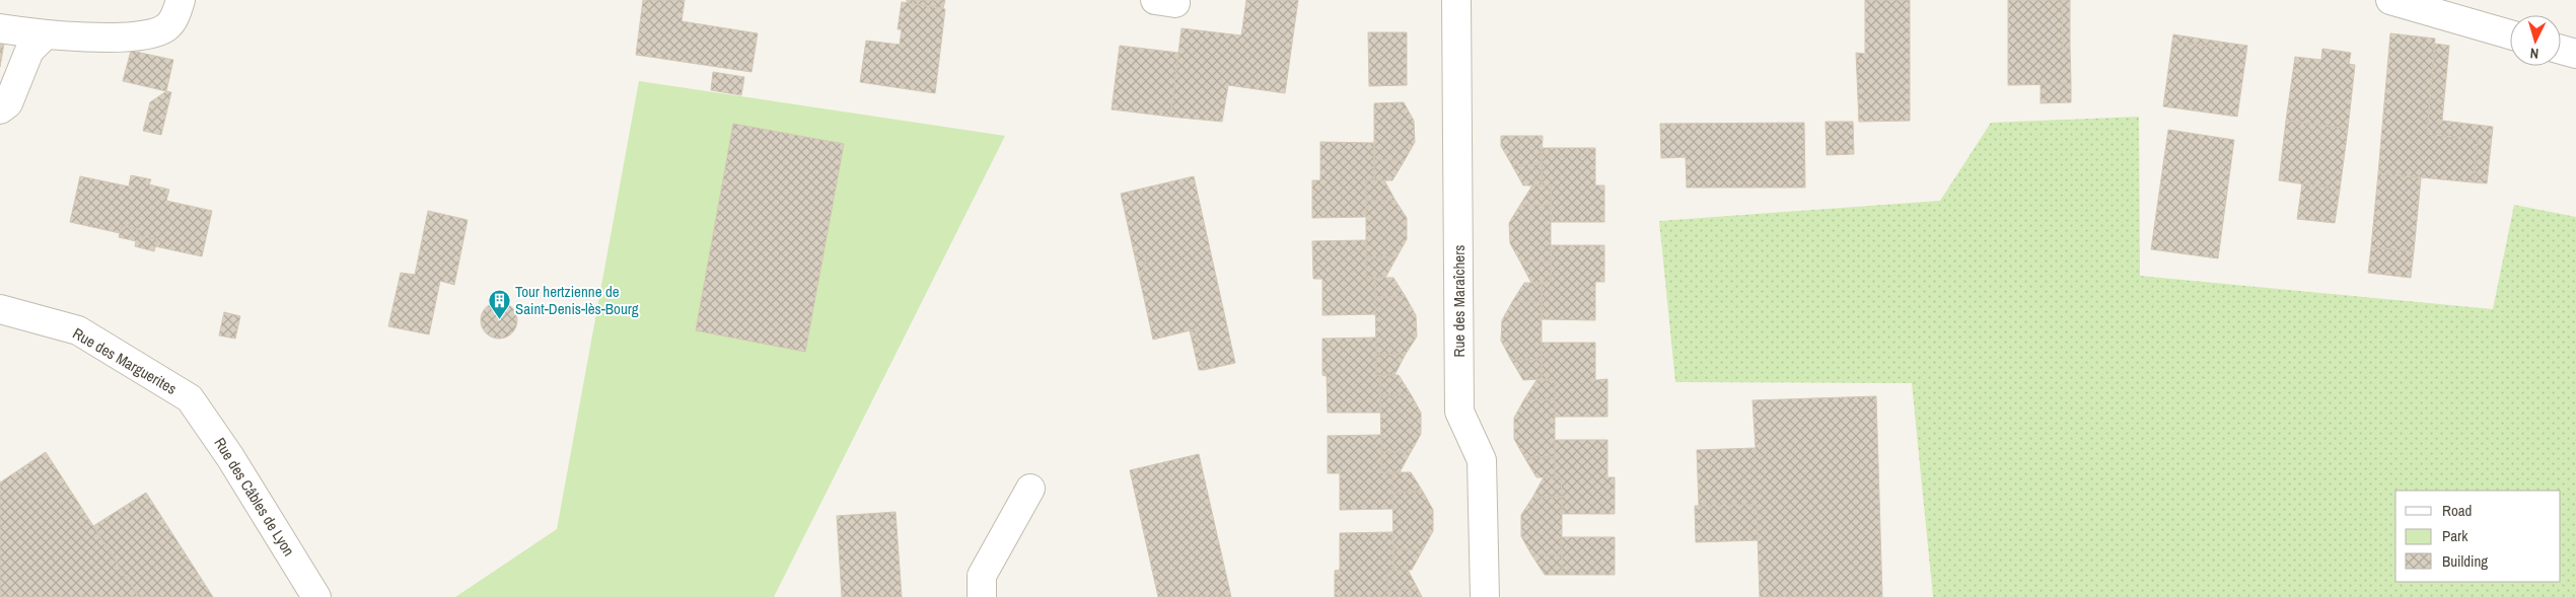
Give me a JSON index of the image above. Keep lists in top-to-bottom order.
{
  "streets": {
    "street": ["Rue des Maraîchers", "Rue des Marguerites", "Rue des Câbles de Lyon"]
  },
  "crossings": [
    ["Rue des Marguerites", "Rue des Câbles de Lyon"]
  ],
  "places": {
    "building": ["Tour hertzienne de Saint-Denis-lès-Bourg"]
  },
  "legend": ["Road", "Park", "Building"],
  "north": "bottom"
}
